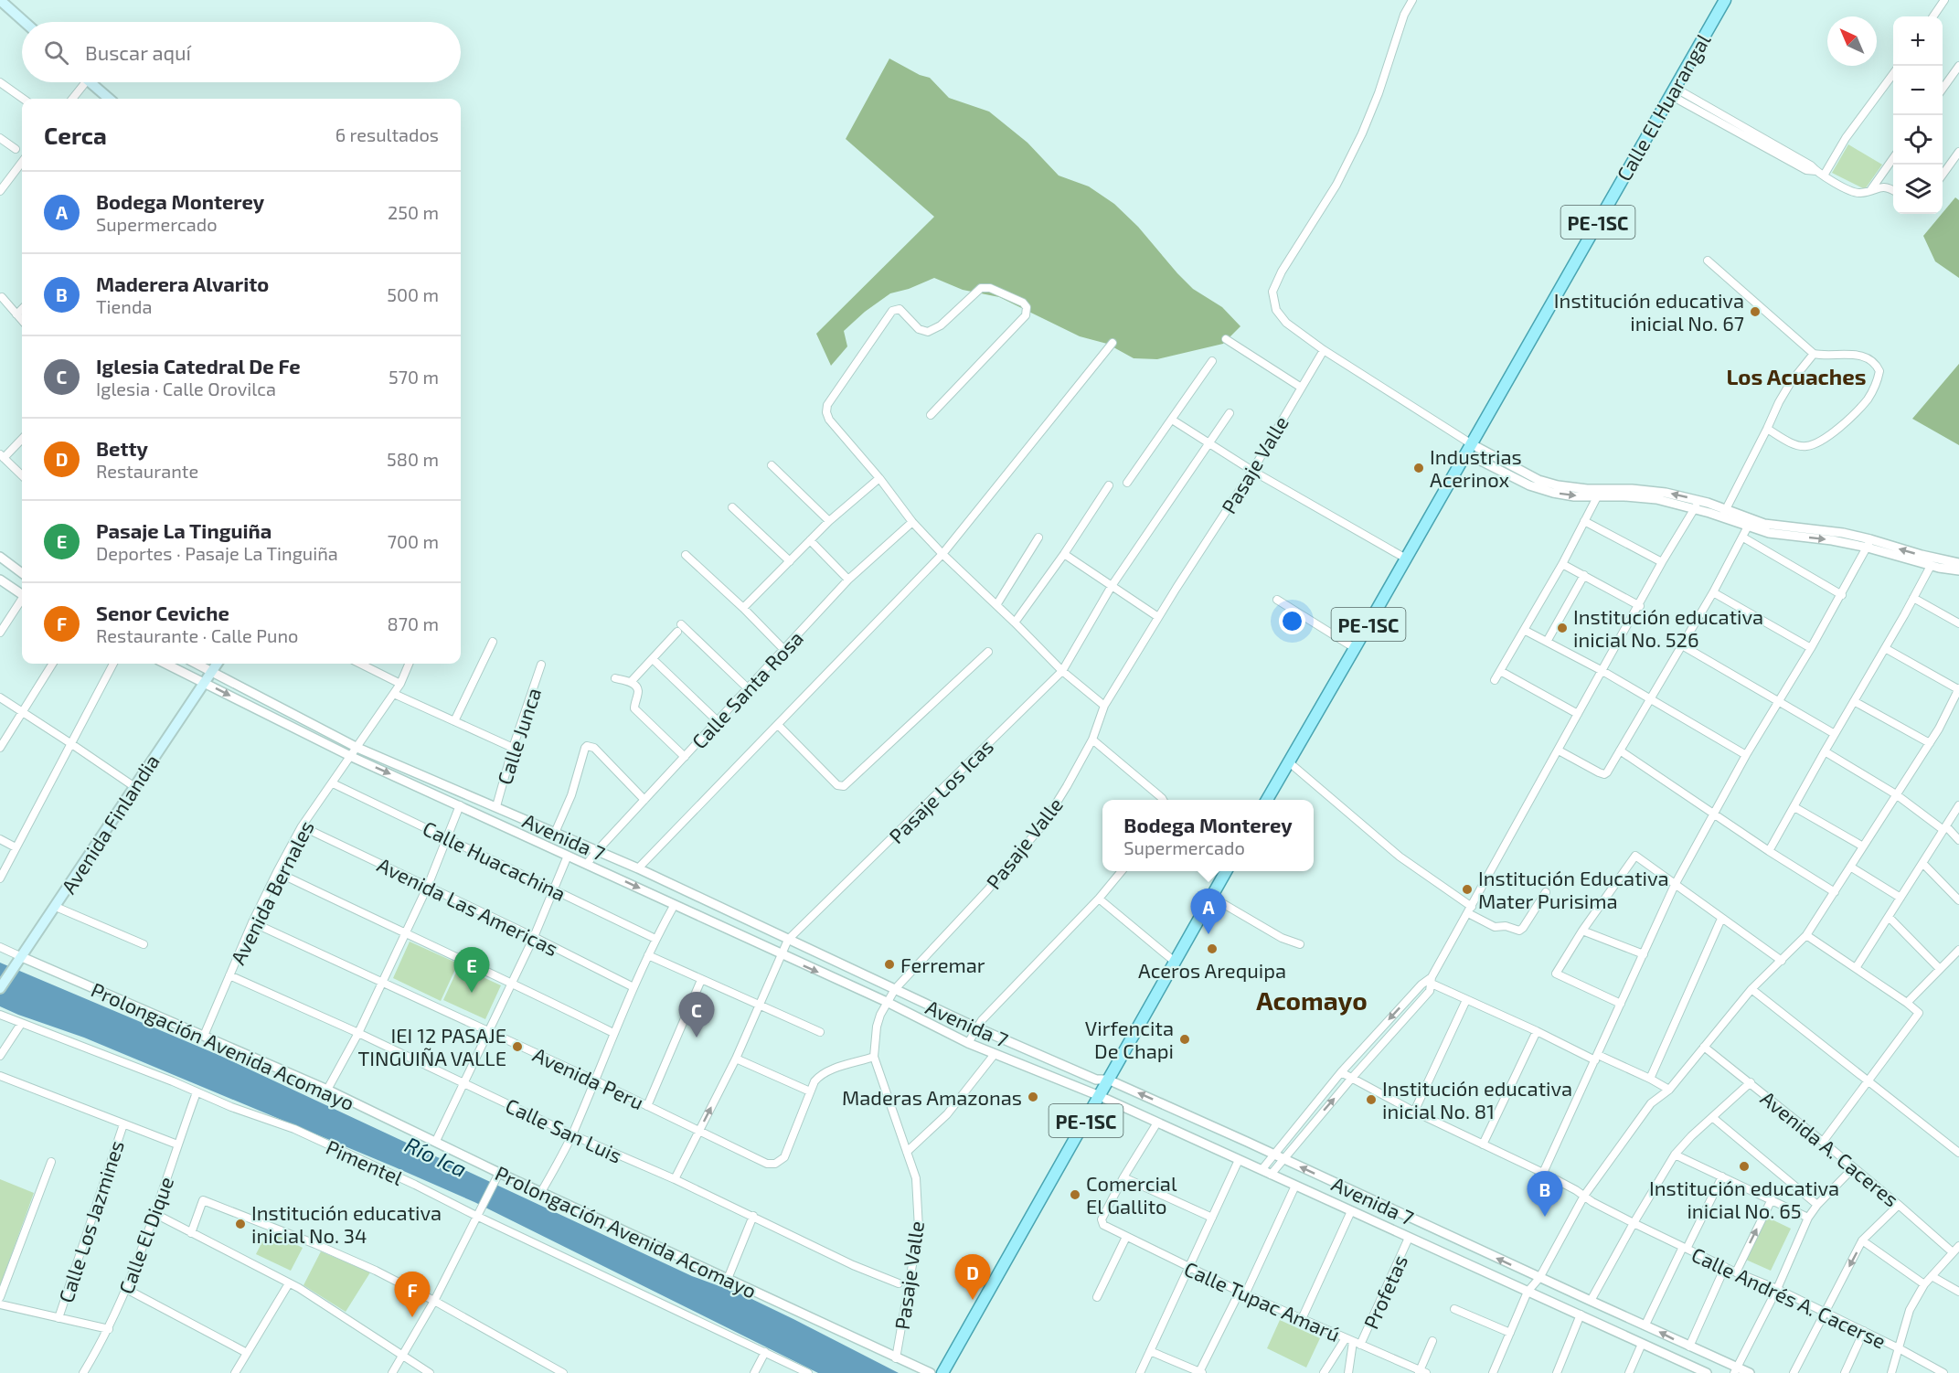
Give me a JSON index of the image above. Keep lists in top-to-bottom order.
{
  "streets": {
    "main road": ["Calle El Huarangal", "PE-1SC", "Avenida Finlandia"],
    "street": [
      "Pasaje Valle",
      "Calle Santa Rosa",
      "Calle Junca",
      "Pasaje Los Icas",
      "Avenida 7",
      "Calle Huacachina",
      "Avenida Bernales",
      "Avenida Las Americas",
      "Prolongación Avenida Acomayo",
      "Avenida Peru",
      "Calle San Luis",
      "Avenida A. Caceres",
      "Pimentel",
      "Calle Los Jazmines",
      "Calle El Dique",
      "Profetas",
      "Calle Andrés A. Cacerse",
      "Calle Tupac Amarú"
    ]
  },
  "crossings": [
    ["Calle El Huarangal", "PE-1SC"],
    ["PE-1SC", "Avenida 7"],
    ["Pasaje Valle", "Avenida 7"],
    ["Pasaje Valle", "Prolongación Avenida Acomayo"],
    ["Calle Santa Rosa", "Avenida 7"],
    ["Calle Junca", "Avenida 7"],
    ["Pasaje Los Icas", "Avenida 7"],
    ["Pasaje Los Icas", "Avenida Peru"],
    ["Pasaje Los Icas", "Calle San Luis"],
    ["Avenida Finlandia", "Avenida 7"],
    ["Avenida Finlandia", "Prolongación Avenida Acomayo"],
    ["Avenida 7", "Avenida Bernales"],
    ["Avenida 7", "Profetas"],
    ["Calle Huacachina", "Avenida Bernales"],
    ["Avenida Bernales", "Avenida Las Americas"],
    ["Avenida Bernales", "Prolongación Avenida Acomayo"],
    ["Avenida Bernales", "Avenida Peru"],
    ["Avenida Bernales", "Calle San Luis"],
    ["Pimentel", "Calle El Dique"],
    ["Profetas", "Calle Tupac Amarú"]
  ],
  "districts": ["Los Acuaches", "Acomayo"],
  "water": ["Río Ica"],
  "places": [
    "Institución educativa inicial No. 67",
    "Industrias Acerinox",
    "Institución educativa inicial No. 526",
    "Institución Educativa Mater Purisima",
    "Aceros Arequipa",
    "Ferremar",
    "Virfencita De Chapi",
    "IEI 12 PASAJE TINGUIÑA VALLE",
    "Maderas Amazonas",
    "Institución educativa inicial No. 81",
    "Institución educativa inicial No. 65",
    "Comercial El Gallito",
    "Institución educativa inicial No. 34"
  ],
  "north": "top left",
  "page": {
    "map_buttons": ["+", "−"],
    "search": "Buscar aquí",
    "heading": ["Cerca", "6 resultados"],
    "list": [
      {
        "mark": "A",
        "name": "Bodega Monterey",
        "note": "Supermercado",
        "value": "250 m"
      },
      {
        "mark": "B",
        "name": "Maderera Alvarito",
        "note": "Tienda",
        "value": "500 m"
      },
      {
        "mark": "C",
        "name": "Iglesia Catedral De Fe",
        "note": "Iglesia · Calle Orovilca",
        "value": "570 m"
      },
      {
        "mark": "D",
        "name": "Betty",
        "note": "Restaurante",
        "value": "580 m"
      },
      {
        "mark": "E",
        "name": "Pasaje La Tinguiña",
        "note": "Deportes · Pasaje La Tinguiña",
        "value": "700 m"
      },
      {
        "mark": "F",
        "name": "Senor Ceviche",
        "note": "Restaurante · Calle Puno",
        "value": "870 m"
      }
    ],
    "popup": ["Bodega Monterey", "Supermercado"],
    "pins": [
      "A",
      "E",
      "C",
      "B",
      "D",
      "F"
    ]
  }
}
